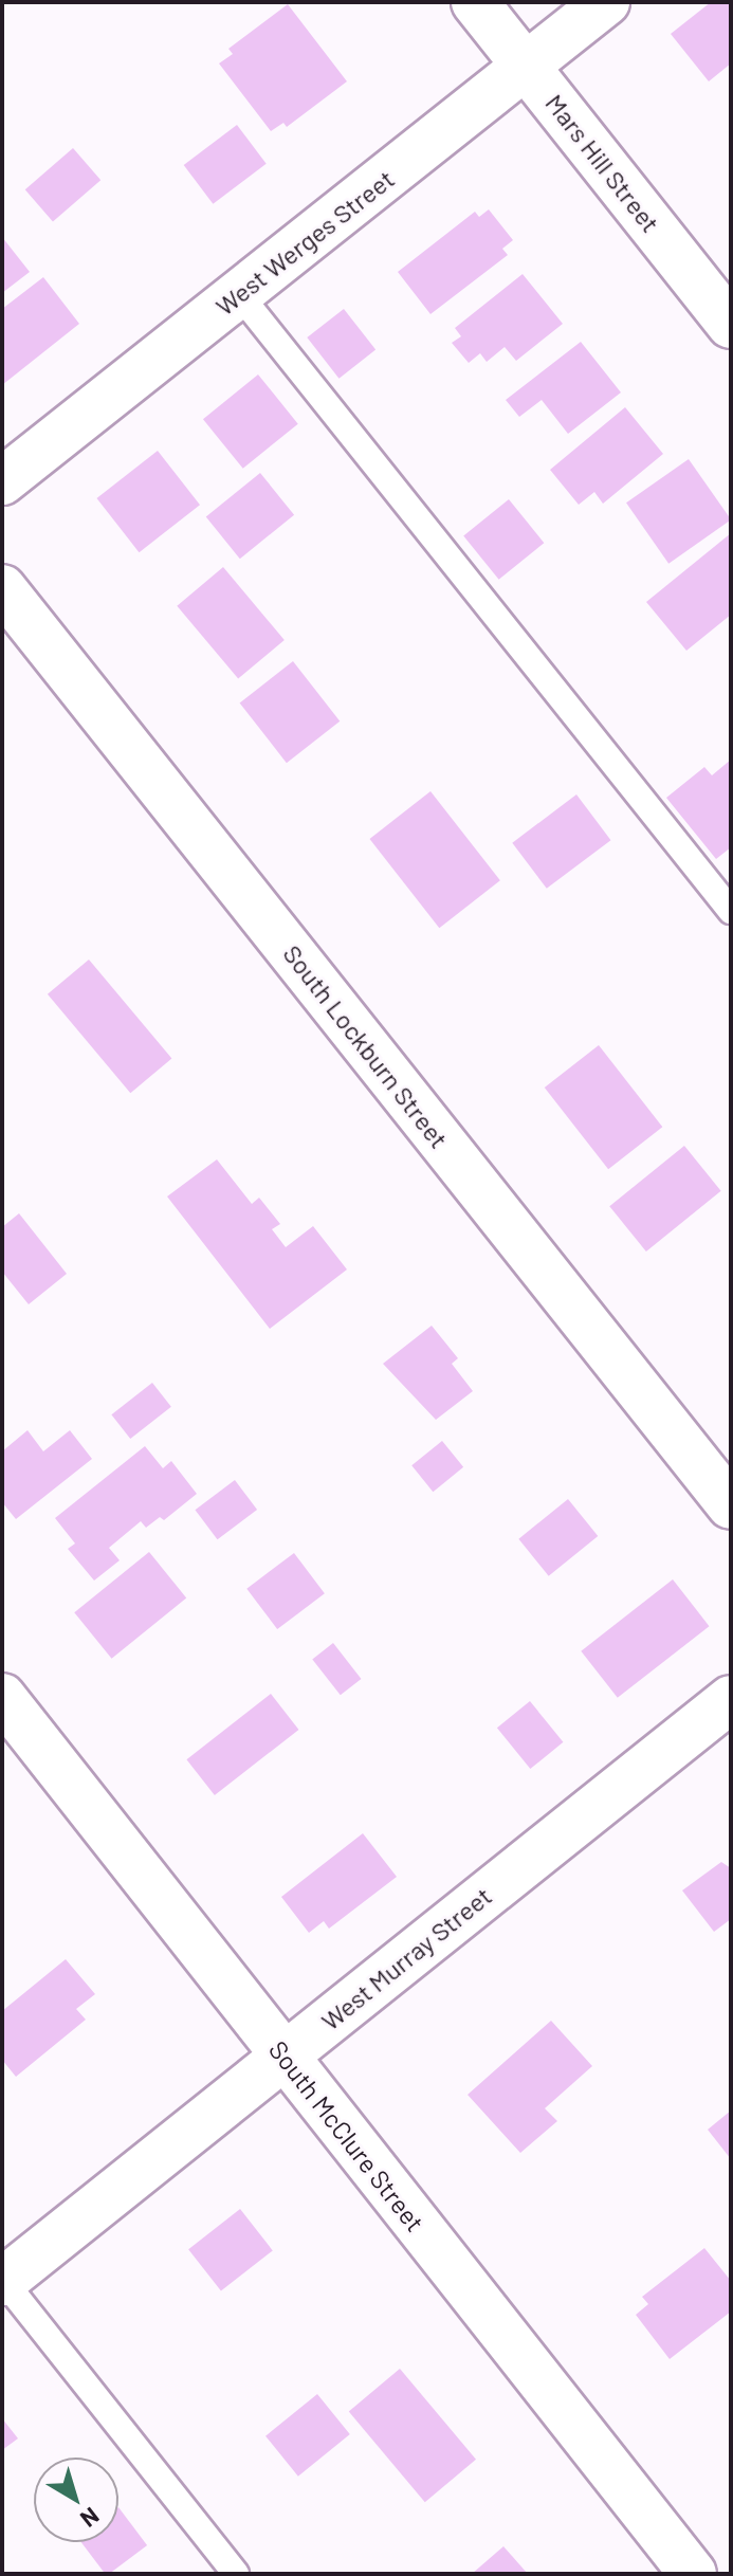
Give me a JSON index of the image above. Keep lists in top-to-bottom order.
{
  "streets": {
    "street": [
      "Mars Hill Street",
      "West Werges Street",
      "South Lockburn Street",
      "West Murray Street",
      "South McClure Street"
    ]
  },
  "crossings": [
    ["Mars Hill Street", "West Werges Street"],
    ["West Murray Street", "South McClure Street"]
  ],
  "north": "bottom right"
}
